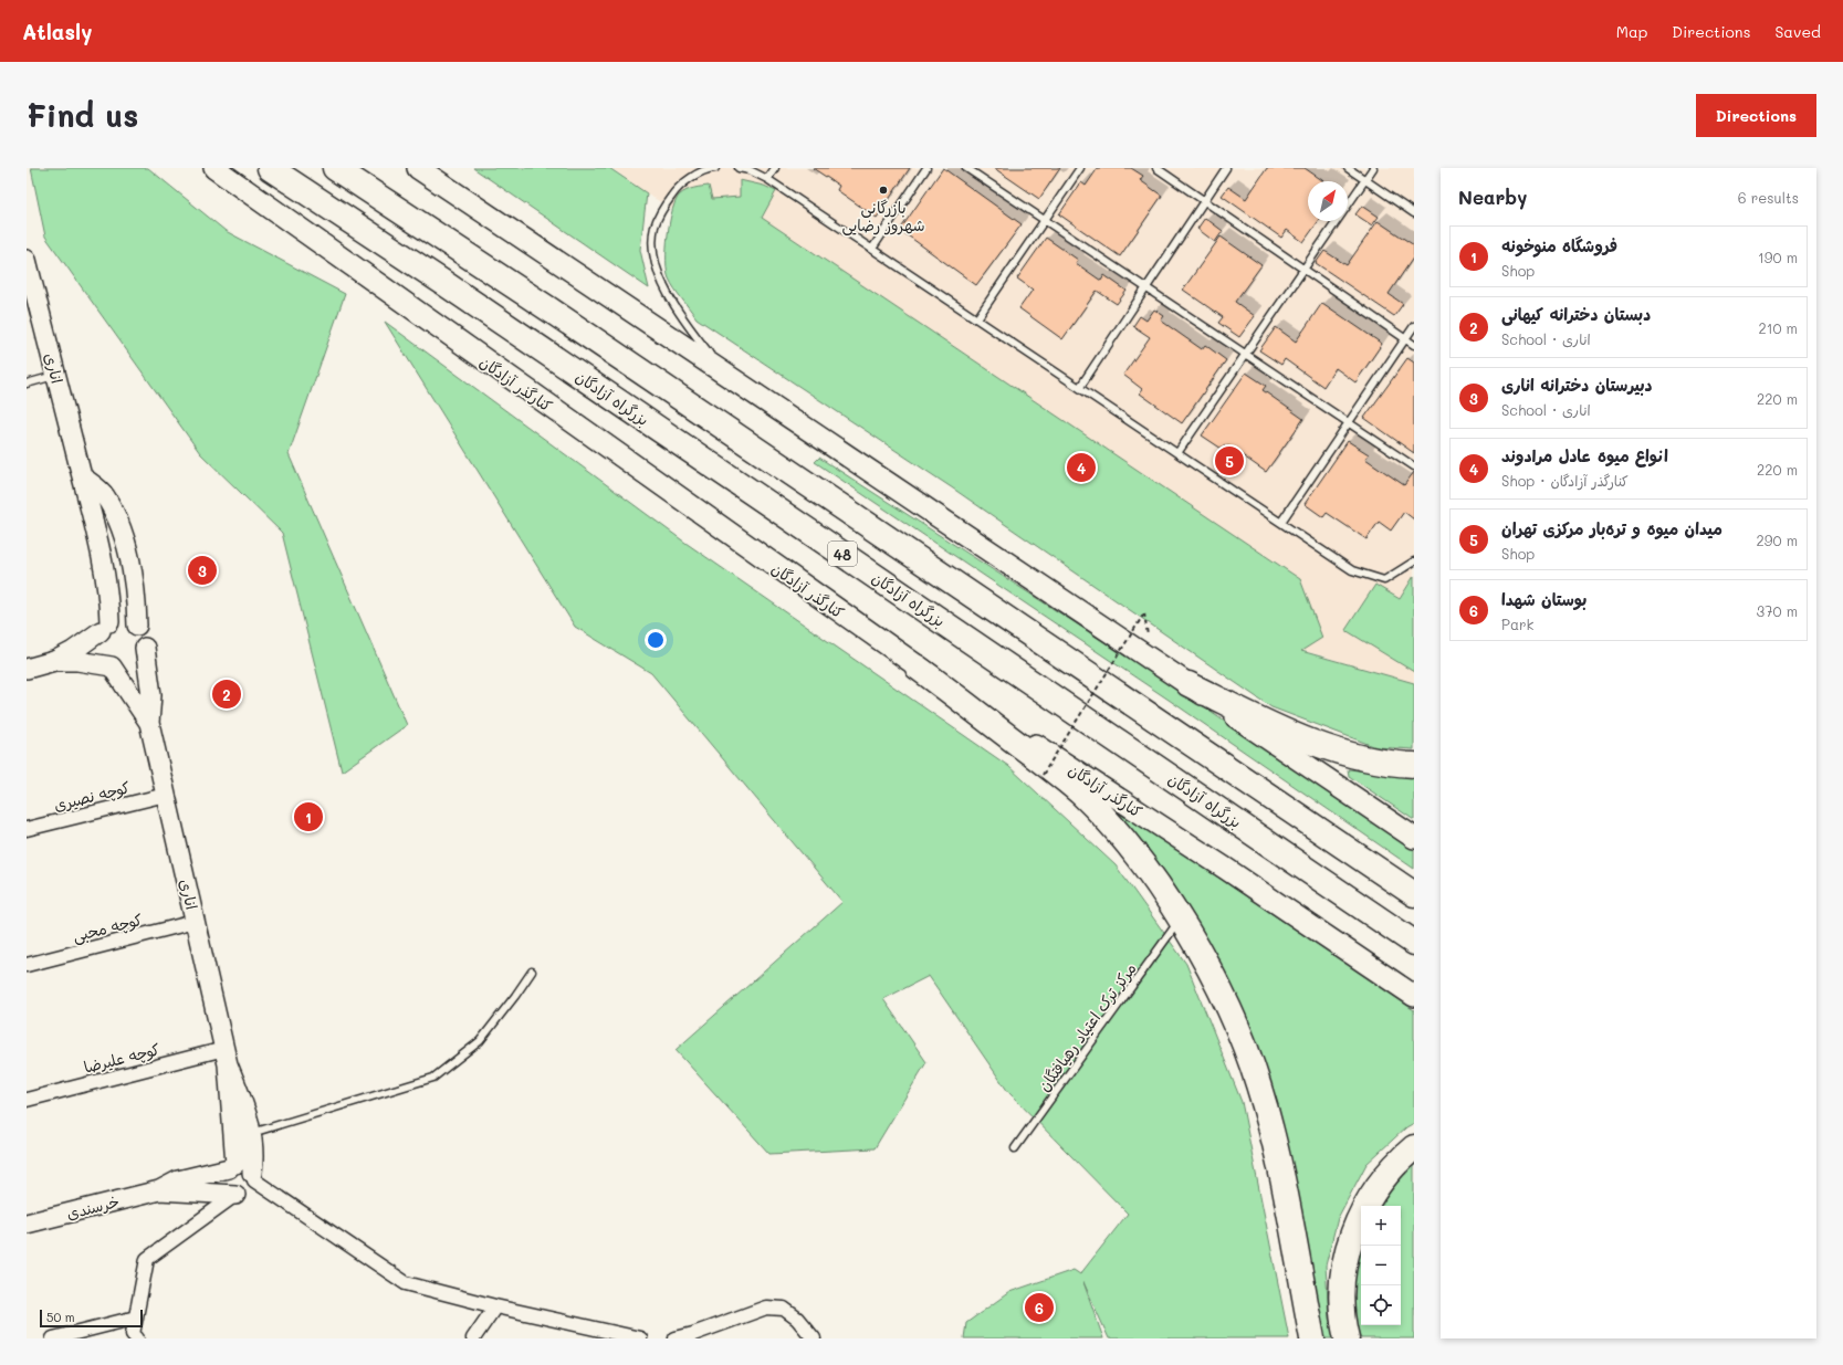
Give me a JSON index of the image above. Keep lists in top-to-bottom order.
{
  "streets": {
    "highway": ["بزرگراه آزادگان", "48"],
    "main road": ["کنارگذر آزادگان"],
    "street": [
      "اناری",
      "کوچه نصیری",
      "کوچه محبی",
      "کوچه علیرضا",
      "خرسندی"
    ],
    "lane": ["مرکز ترک اعتیاد رهیافتگان"]
  },
  "crossings": [
    ["اناری", "کوچه نصیری"],
    ["اناری", "کوچه محبی"],
    ["اناری", "کوچه علیرضا"]
  ],
  "places": ["بازرگانی شهروز رضایی"],
  "scale_bar": "50 m",
  "north": "top right",
  "page": {
    "header": "Atlasly",
    "nav": ["Map", "Directions", "Saved"],
    "buttons": "Directions",
    "title": "Find us",
    "heading": ["Nearby", "6 results"],
    "list": [
      {
        "mark": "1",
        "name": "فروشگاه منوخونه",
        "note": "Shop",
        "value": "190 m"
      },
      {
        "mark": "2",
        "name": "دبستان دخترانه کیهانی",
        "note": "School · اناری",
        "value": "210 m"
      },
      {
        "mark": "3",
        "name": "دبیرستان دخترانه اناری",
        "note": "School · اناری",
        "value": "220 m"
      },
      {
        "mark": "4",
        "name": "انواع میوه عادل مرادوند",
        "note": "Shop · کنارگذر آزادگان",
        "value": "220 m"
      },
      {
        "mark": "5",
        "name": "میدان میوه و تره‌بار مرکزی تهران",
        "note": "Shop",
        "value": "290 m"
      },
      {
        "mark": "6",
        "name": "بوستان شهدا",
        "note": "Park",
        "value": "370 m"
      }
    ],
    "pins": [
      "5",
      "4",
      "3",
      "2",
      "1",
      "6"
    ],
    "map_buttons": ["+", "−"],
    "scale": "50 m"
  }
}
